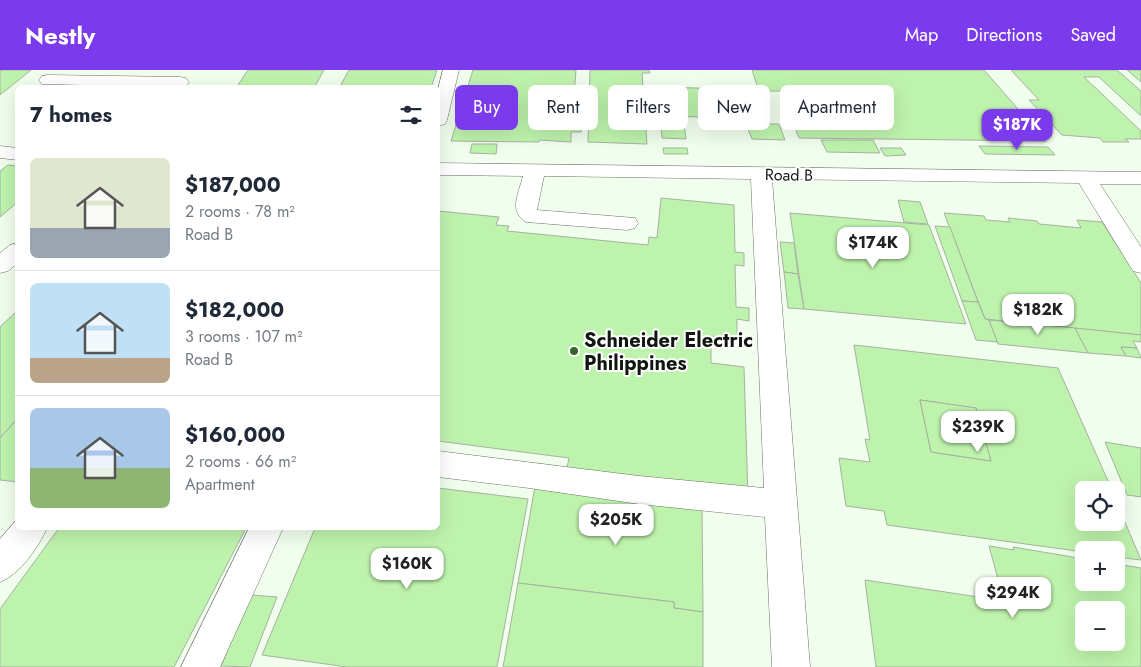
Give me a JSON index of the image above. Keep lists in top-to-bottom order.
{
  "streets": {
    "street": ["Road B"]
  },
  "places": ["Schneider Electric Philippines"],
  "page": {
    "header": "Nestly",
    "nav": ["Map", "Directions", "Saved"],
    "chip": [
      "Buy",
      "Rent",
      "Filters",
      "New",
      "Apartment"
    ],
    "heading": "7 homes",
    "price": [
      "$187K",
      "$174K",
      "$182K",
      "$239K",
      "$205K",
      "$160K",
      "$294K"
    ],
    "list": [
      {
        "name": "$187,000",
        "note": "2 rooms · 78 m² · Road B"
      },
      {
        "name": "$182,000",
        "note": "3 rooms · 107 m² · Road B"
      },
      {
        "name": "$160,000",
        "note": "2 rooms · 66 m² · Apartment"
      }
    ],
    "map_buttons": ["+", "−"]
  }
}
